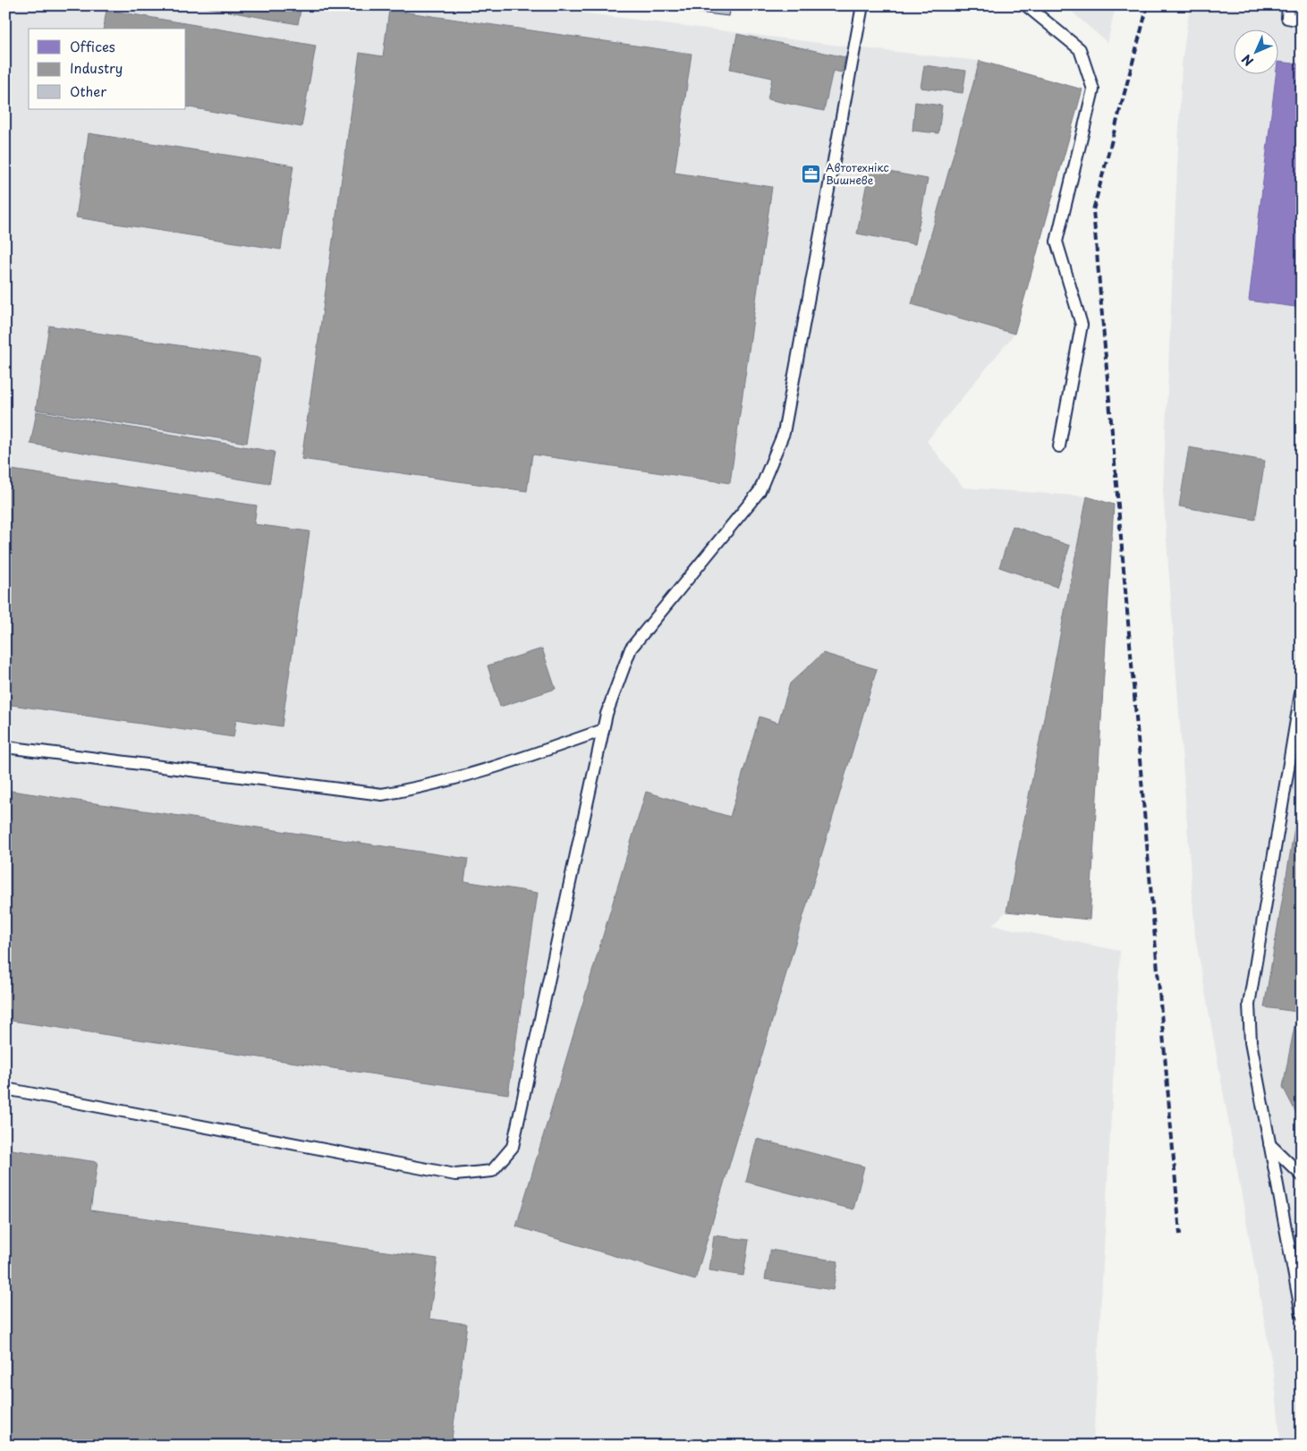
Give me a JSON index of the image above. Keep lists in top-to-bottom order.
{
  "places": {
    "office": ["Автотехнікс Вишневе"]
  },
  "legend": ["Offices", "Industry", "Other"],
  "north": "bottom left"
}
